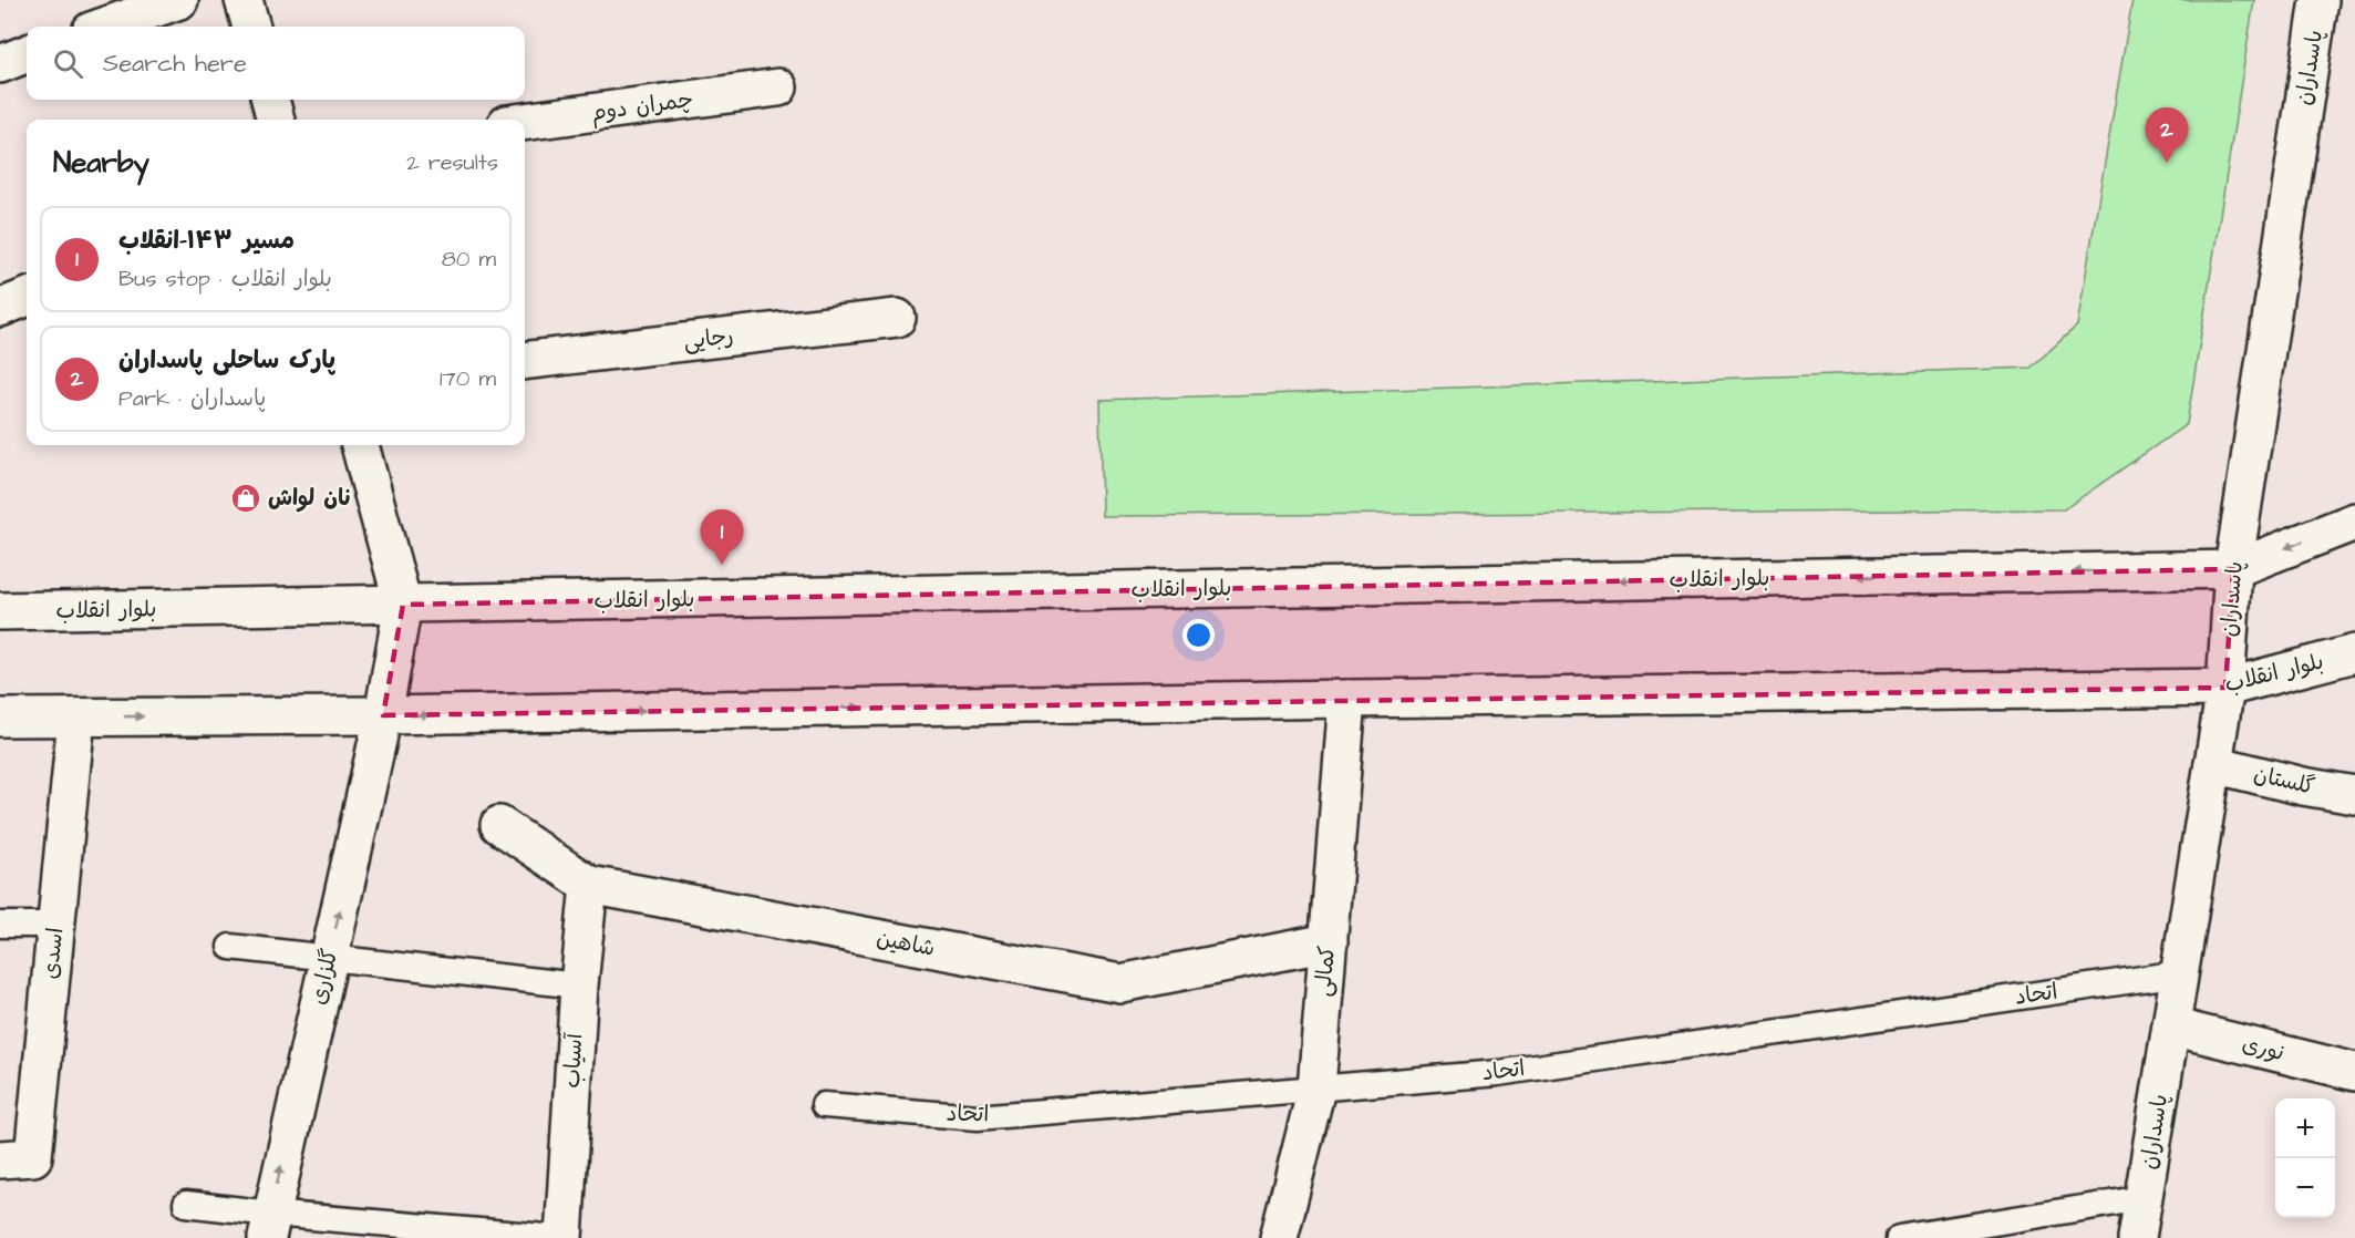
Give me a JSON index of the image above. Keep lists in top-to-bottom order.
{
  "streets": {
    "main road": [
      "پاسداران",
      "چمران دوم",
      "رجایی",
      "بلوار انقلاب",
      "گلستان",
      "شاهین",
      "اسدی",
      "کمالی",
      "گلزاری",
      "نوری",
      "آسیاب"
    ],
    "lane": ["اتحاد"]
  },
  "crossings": [
    ["پاسداران", "بلوار انقلاب"],
    ["پاسداران", "گلستان"],
    ["پاسداران", "اتحاد"],
    ["پاسداران", "نوری"],
    ["بلوار انقلاب", "اسدی"],
    ["بلوار انقلاب", "کمالی"],
    ["بلوار انقلاب", "گلزاری"],
    ["شاهین", "کمالی"],
    ["شاهین", "آسیاب"],
    ["کمالی", "اتحاد"]
  ],
  "one_way": ["گلزاری"],
  "places": {
    "shop": ["نان لواش"]
  },
  "page": {
    "search": "Search here",
    "pins": ["2", "1"],
    "heading": ["Nearby", "2 results"],
    "list": [
      {
        "mark": "1",
        "name": "مسیر ۱۴۳-انقلاب",
        "note": "Bus stop · بلوار انقلاب",
        "value": "80 m"
      },
      {
        "mark": "2",
        "name": "پارک ساحلی پاسداران",
        "note": "Park · پاسداران",
        "value": "170 m"
      }
    ],
    "map_buttons": ["+", "−"]
  }
}
